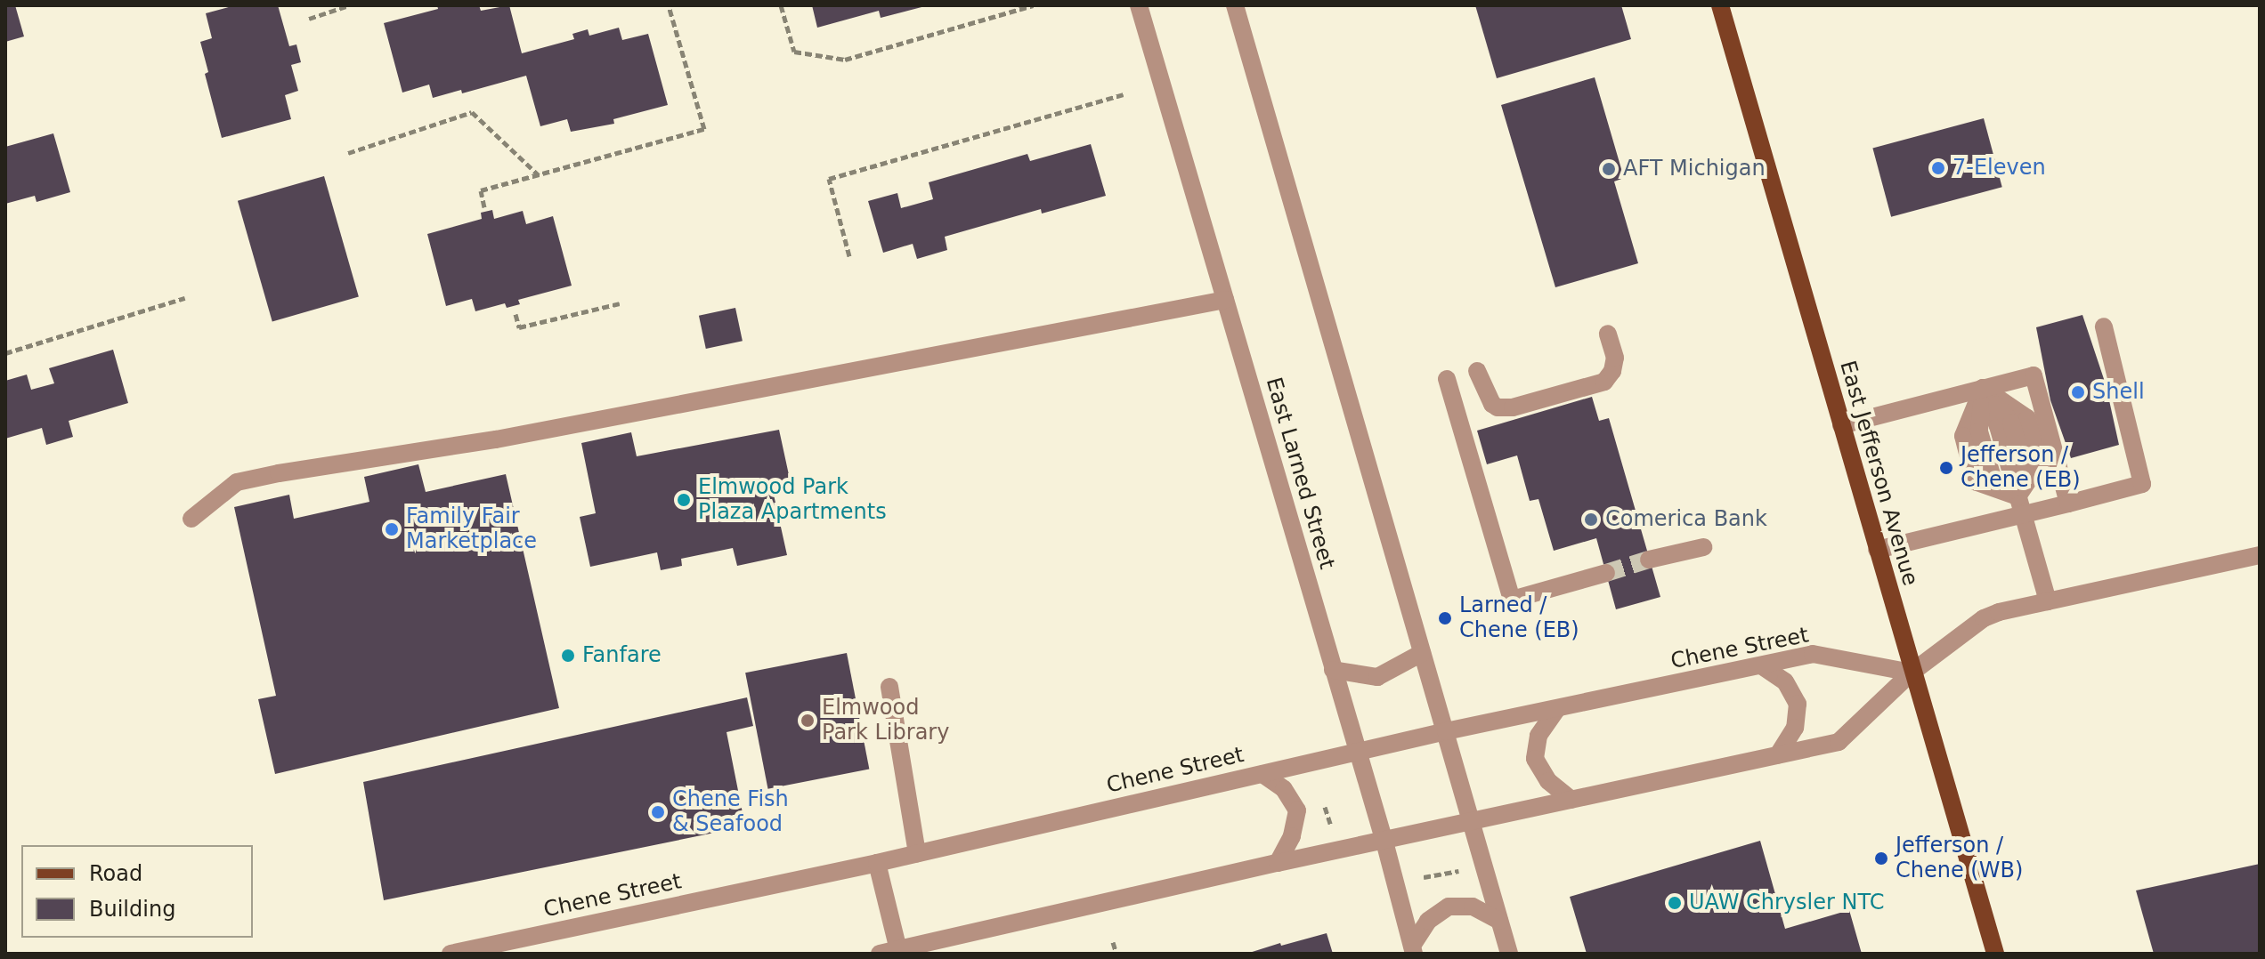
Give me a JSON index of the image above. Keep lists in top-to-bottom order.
{
  "streets": {
    "main road": ["East Jefferson Avenue"],
    "street": ["East Larned Street", "Chene Street"]
  },
  "crossings": [
    ["East Larned Street", "Chene Street"],
    ["East Jefferson Avenue", "Chene Street"]
  ],
  "places": [
    "7-Eleven",
    "AFT Michigan",
    "Shell",
    "Jefferson / Chene (EB)",
    "Elmwood Park Plaza Apartments",
    "Comerica Bank",
    "Family Fair Marketplace",
    "Larned / Chene (EB)",
    "Fanfare",
    "Elmwood Park Library",
    "Chene Fish & Seafood",
    "Jefferson / Chene (WB)",
    "UAW Chrysler NTC"
  ],
  "legend": ["Road", "Building"]
}
